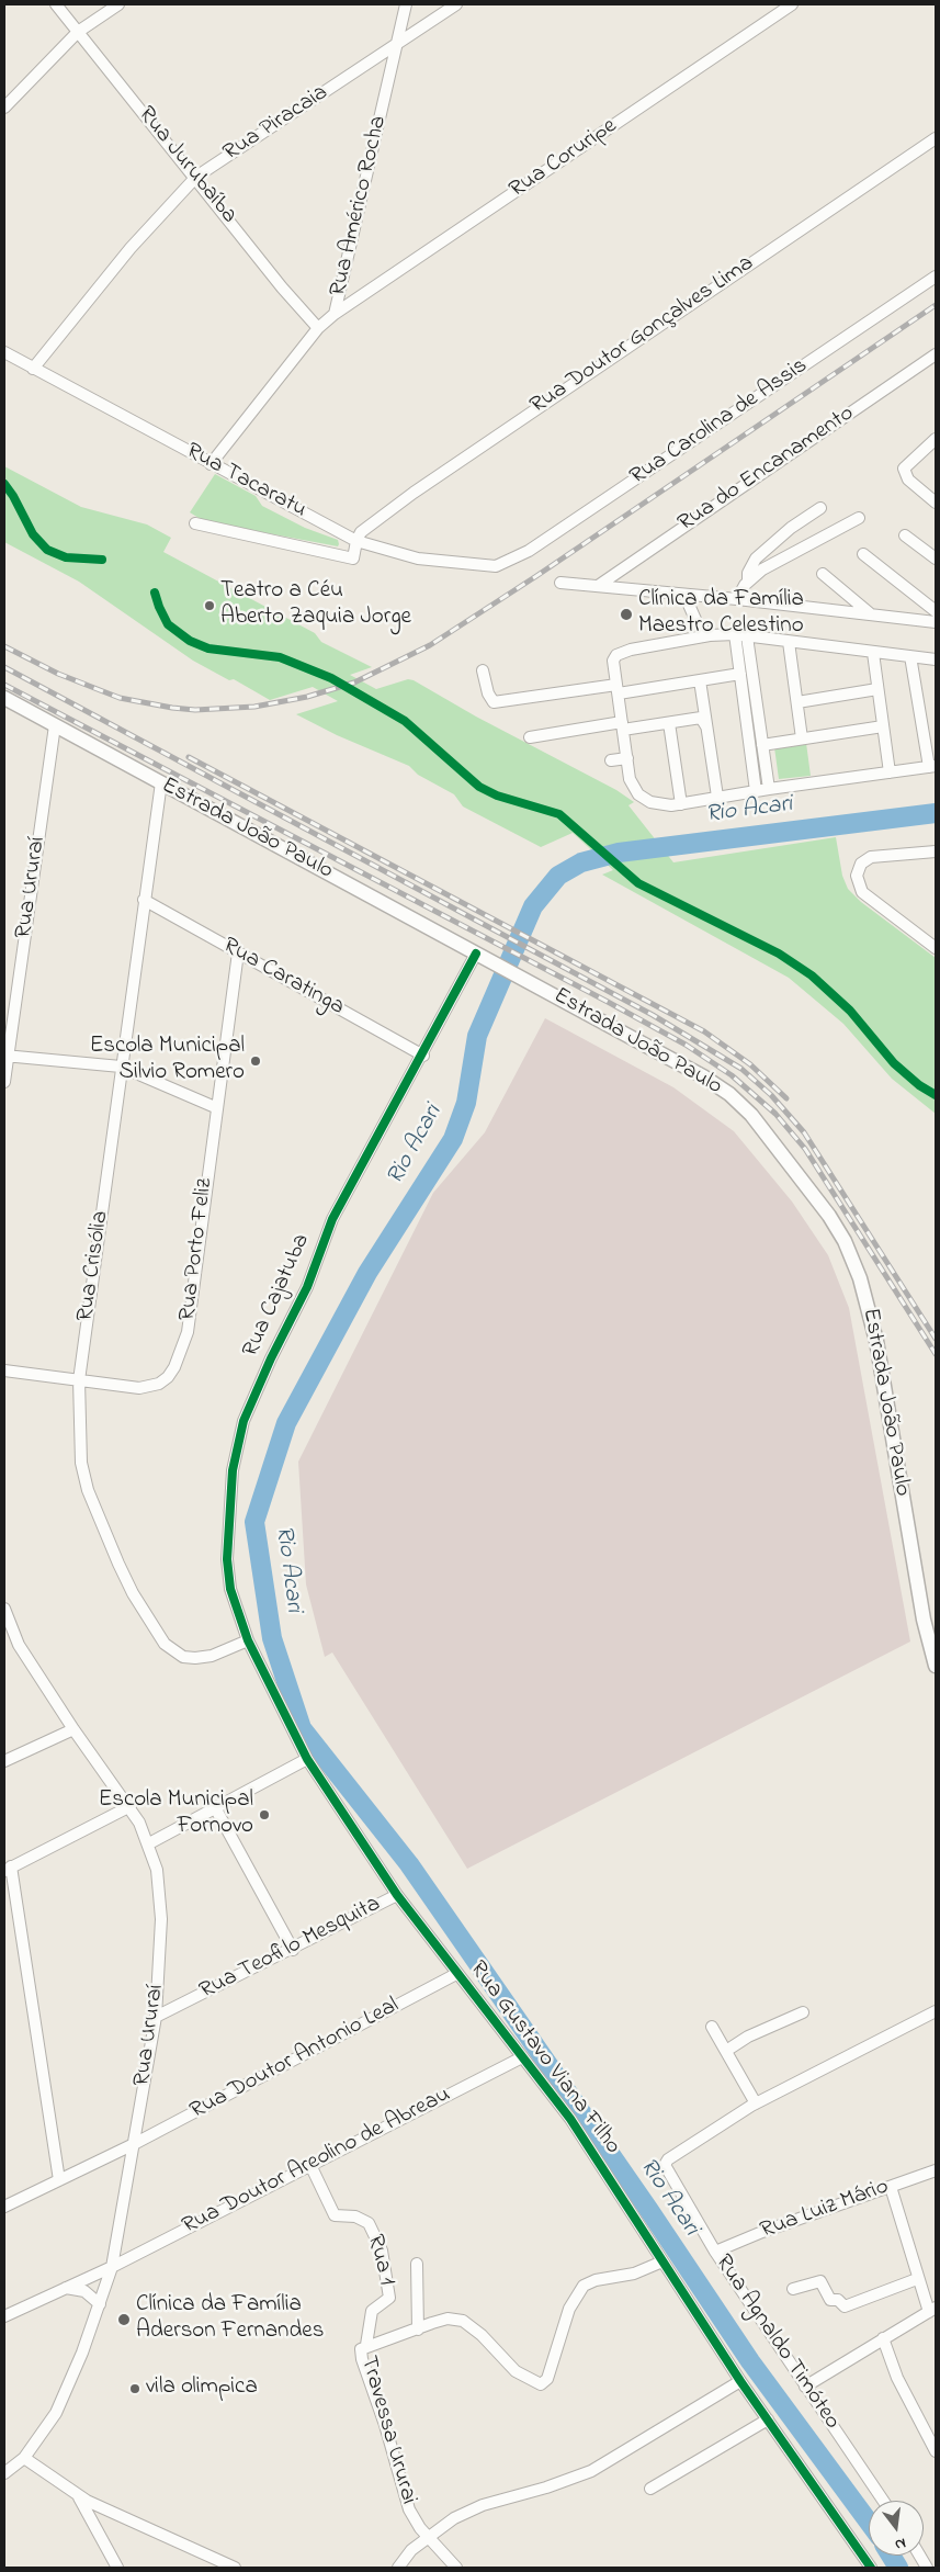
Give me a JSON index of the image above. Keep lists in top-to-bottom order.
{
  "streets": {
    "main road": ["Estrada João Paulo"],
    "street": [
      "Rua Piracaia",
      "Rua Coruripe",
      "Rua Jurubaíba",
      "Rua Américo Rocha",
      "Rua Doutor Gonçalves Lima",
      "Rua Carolina de Assis",
      "Rua do Encanamento",
      "Rua Tacaratu",
      "Rua Ururaí",
      "Rua Caratinga",
      "Rua Porto Feliz",
      "Rua Crisólia",
      "Rua Cajatuba",
      "Rua Teofilo Mesquita",
      "Rua Gustavo Viana Filho",
      "Rua Doutor Antonio Leal",
      "Rua Doutor Areolino de Abreau",
      "Rua Luiz Mário",
      "Rua 1",
      "Rua Agnaldo Timóteo",
      "Travessa Ururai"
    ]
  },
  "crossings": [
    ["Rua Piracaia", "Rua Jurubaíba"],
    ["Rua Piracaia", "Rua Américo Rocha"],
    ["Rua Piracaia", "Rua Tacaratu"],
    ["Rua Coruripe", "Rua Américo Rocha"],
    ["Rua Jurubaíba", "Rua Américo Rocha"],
    ["Rua Américo Rocha", "Rua Tacaratu"],
    ["Rua Doutor Gonçalves Lima", "Rua Tacaratu"],
    ["Rua Carolina de Assis", "Rua Tacaratu"],
    ["Estrada João Paulo", "Rua Ururaí"],
    ["Estrada João Paulo", "Rua Crisólia"],
    ["Estrada João Paulo", "Rua Cajatuba"],
    ["Rua Ururaí", "Rua Teofilo Mesquita"],
    ["Rua Ururaí", "Rua Doutor Antonio Leal"],
    ["Rua Ururaí", "Rua Doutor Areolino de Abreau"],
    ["Rua Caratinga", "Rua Porto Feliz"],
    ["Rua Caratinga", "Rua Crisólia"],
    ["Rua Caratinga", "Rua Cajatuba"],
    ["Rua Porto Feliz", "Rua Crisólia"],
    ["Rua Crisólia", "Rua Cajatuba"],
    ["Rua Cajatuba", "Rua Gustavo Viana Filho"],
    ["Rua Teofilo Mesquita", "Rua Gustavo Viana Filho"],
    ["Rua Gustavo Viana Filho", "Rua Doutor Antonio Leal"],
    ["Rua Gustavo Viana Filho", "Rua Doutor Areolino de Abreau"],
    ["Rua Gustavo Viana Filho", "Travessa Ururai"],
    ["Rua Doutor Areolino de Abreau", "Rua 1"],
    ["Rua Luiz Mário", "Rua Agnaldo Timóteo"],
    ["Rua 1", "Travessa Ururai"]
  ],
  "water": ["Rio Acari"],
  "places": [
    "Teatro a Céu Aberto Zaquia Jorge",
    "Clínica da Família Maestro Celestino",
    "Escola Municipal Silvio Romero",
    "Escola Municipal Fornovo",
    "Clínica da Família Aderson Fernandes",
    "vila olimpica"
  ],
  "north": "bottom"
}
